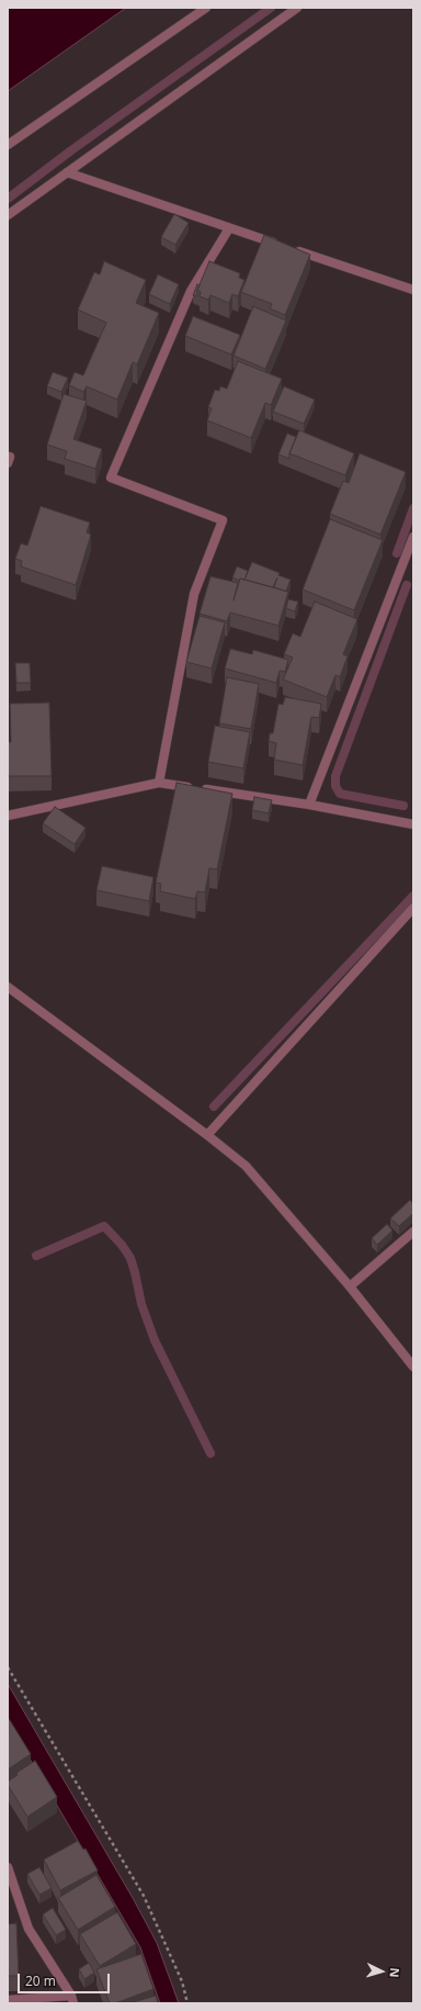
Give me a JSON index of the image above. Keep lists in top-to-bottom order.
{
  "scale_bar": "20 m",
  "north": "right"
}
